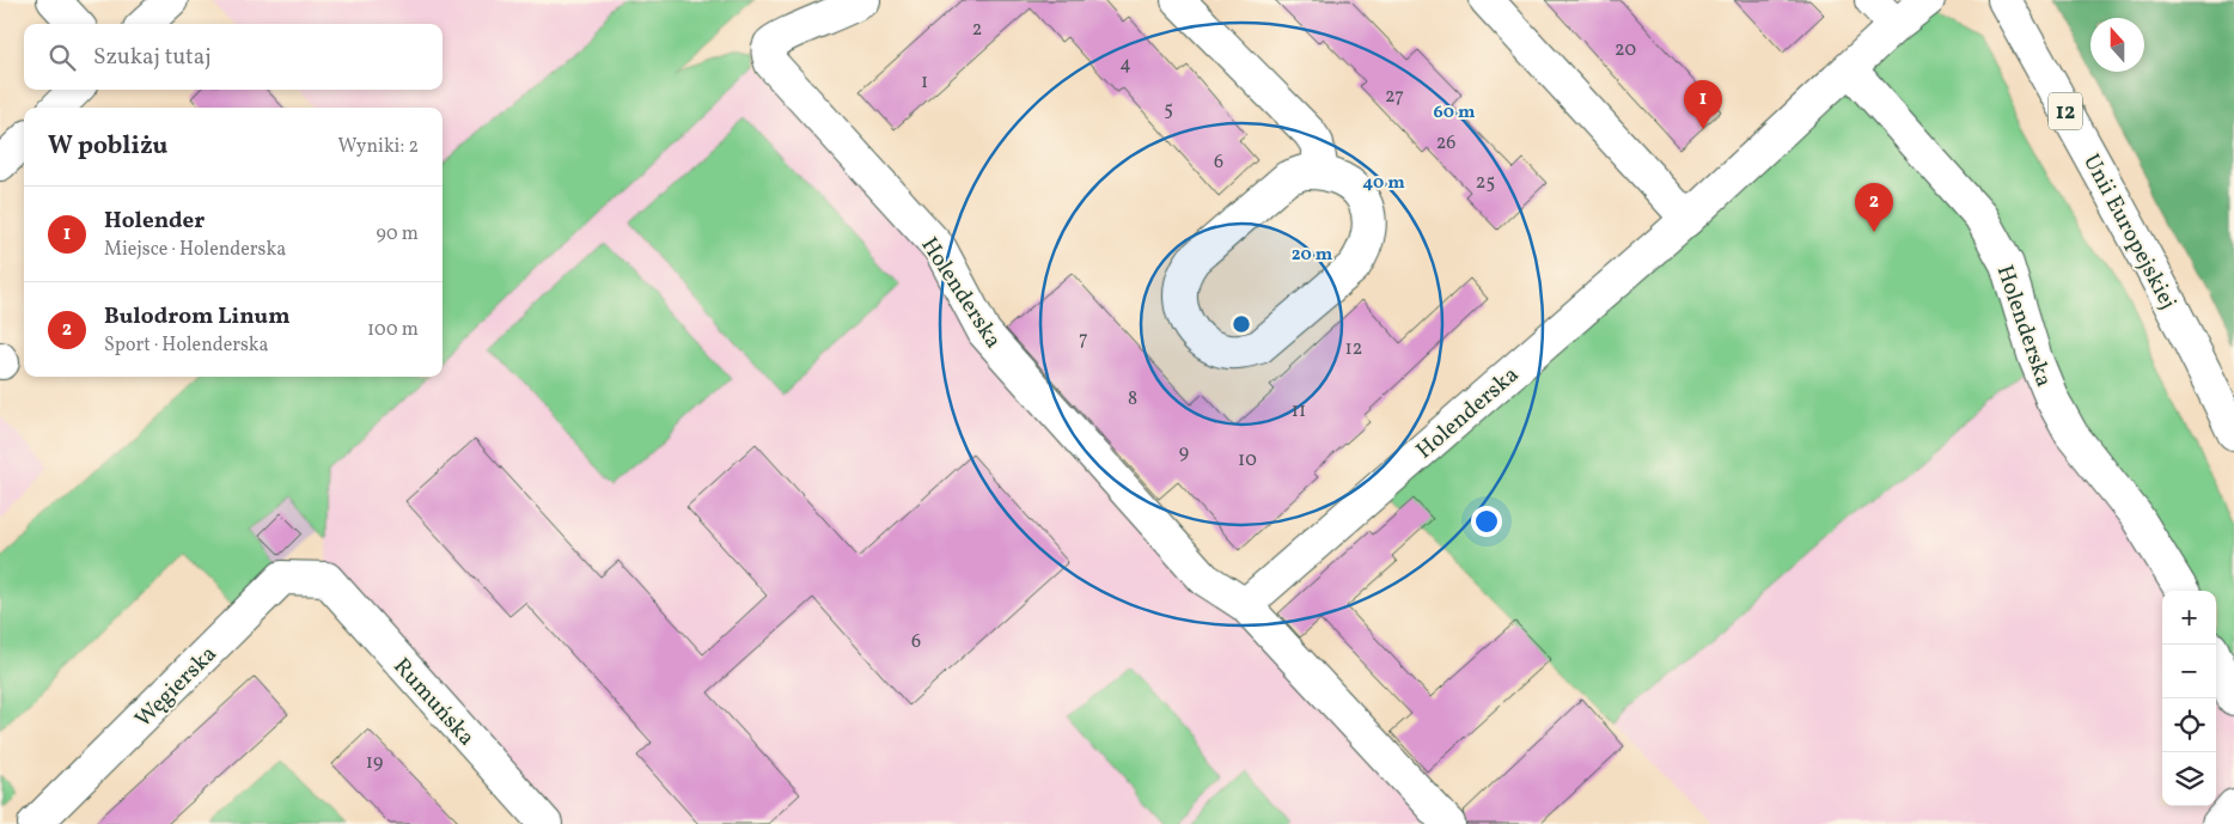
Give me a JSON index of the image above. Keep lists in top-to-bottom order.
{
  "streets": {
    "street": [
      "12",
      "Unii Europejskiej",
      "Holenderska",
      "Węgierska",
      "Rumuńska"
    ]
  },
  "crossings": [
    ["Węgierska", "Rumuńska"]
  ],
  "house_numbers": [
    "2",
    "20",
    "4",
    "1",
    "27",
    "5",
    "26",
    "6",
    "25",
    "7",
    "12",
    "8",
    "11",
    "9",
    "10",
    "6",
    "19"
  ],
  "north": "top",
  "page": {
    "search": "Szukaj tutaj",
    "pins": ["1", "2"],
    "heading": ["W pobliżu", "Wyniki: 2"],
    "list": [
      {
        "mark": "1",
        "name": "Holender",
        "note": "Miejsce · Holenderska",
        "value": "90 m"
      },
      {
        "mark": "2",
        "name": "Bulodrom Linum",
        "note": "Sport · Holenderska",
        "value": "100 m"
      }
    ],
    "map_buttons": ["+", "−"]
  },
  "rings": ["60 m", "40 m", "20 m"]
}
